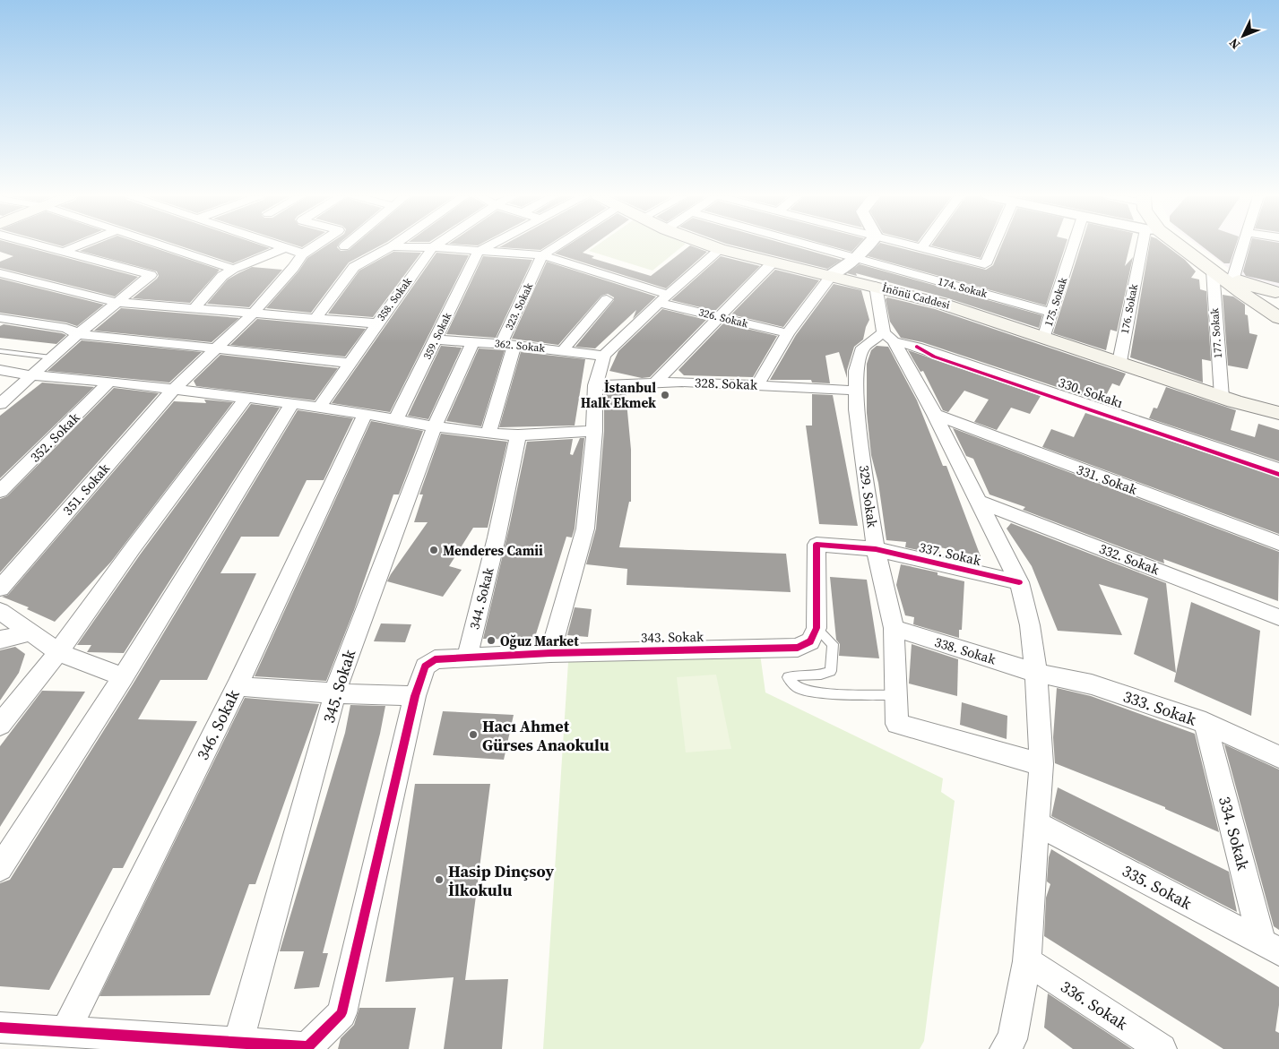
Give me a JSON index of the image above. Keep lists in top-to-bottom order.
{
  "streets": {
    "main road": ["İnönü Caddesi"],
    "street": [
      "174. Sokak",
      "358. Sokak",
      "175. Sokak",
      "323. Sokak",
      "176. Sokak",
      "326. Sokak",
      "177. Sokak",
      "359. Sokak",
      "362. Sokak",
      "328. Sokak",
      "330. Sokakı",
      "352. Sokak",
      "331. Sokak",
      "351. Sokak",
      "329. Sokak",
      "337. Sokak",
      "332. Sokak",
      "344. Sokak",
      "343. Sokak",
      "338. Sokak",
      "345. Sokak",
      "333. Sokak",
      "346. Sokak",
      "334. Sokak",
      "335. Sokak",
      "336. Sokak"
    ]
  },
  "crossings": [
    ["174. Sokak", "175. Sokak"],
    ["İnönü Caddesi", "175. Sokak"],
    ["İnönü Caddesi", "176. Sokak"],
    ["İnönü Caddesi", "177. Sokak"],
    ["358. Sokak", "326. Sokak"],
    ["323. Sokak", "326. Sokak"],
    ["323. Sokak", "362. Sokak"],
    ["326. Sokak", "359. Sokak"],
    ["359. Sokak", "362. Sokak"],
    ["362. Sokak", "345. Sokak"],
    ["328. Sokak", "329. Sokak"],
    ["330. Sokakı", "329. Sokak"],
    ["329. Sokak", "337. Sokak"],
    ["329. Sokak", "338. Sokak"],
    ["337. Sokak", "343. Sokak"],
    ["344. Sokak", "343. Sokak"],
    ["338. Sokak", "333. Sokak"],
    ["333. Sokak", "334. Sokak"],
    ["334. Sokak", "335. Sokak"]
  ],
  "places": [
    "İstanbul Halk Ekmek",
    "Menderes Camii",
    "Oğuz Market",
    "Hacı Ahmet Gürses Anaokulu",
    "Hasip Dinçsoy İlkokulu"
  ],
  "north": "bottom left"
}
